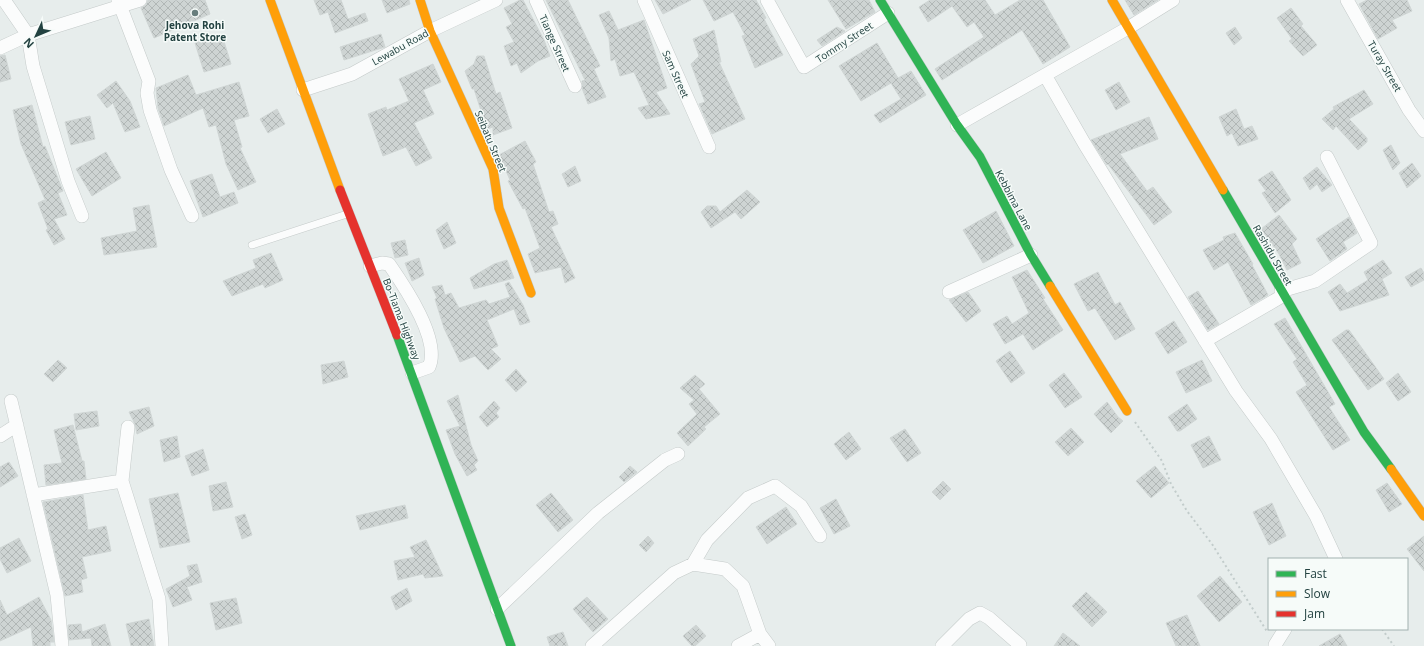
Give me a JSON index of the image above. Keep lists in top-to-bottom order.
{
  "streets": {
    "main road": [
      "Seibatu Street",
      "Kebbima Lane",
      "Rashidu Street",
      "Bo-Tiama Highway"
    ],
    "street": [
      "Tommy Street",
      "Tiange Street",
      "Lewabu Road",
      "Turay Street",
      "Sam Street"
    ]
  },
  "crossings": [
    ["Tommy Street", "Kebbima Lane"],
    ["Lewabu Road", "Seibatu Street"],
    ["Lewabu Road", "Bo-Tiama Highway"]
  ],
  "places": ["Jehova Rohi Patent Store"],
  "legend": ["Fast", "Slow", "Jam"],
  "north": "bottom left"
}
